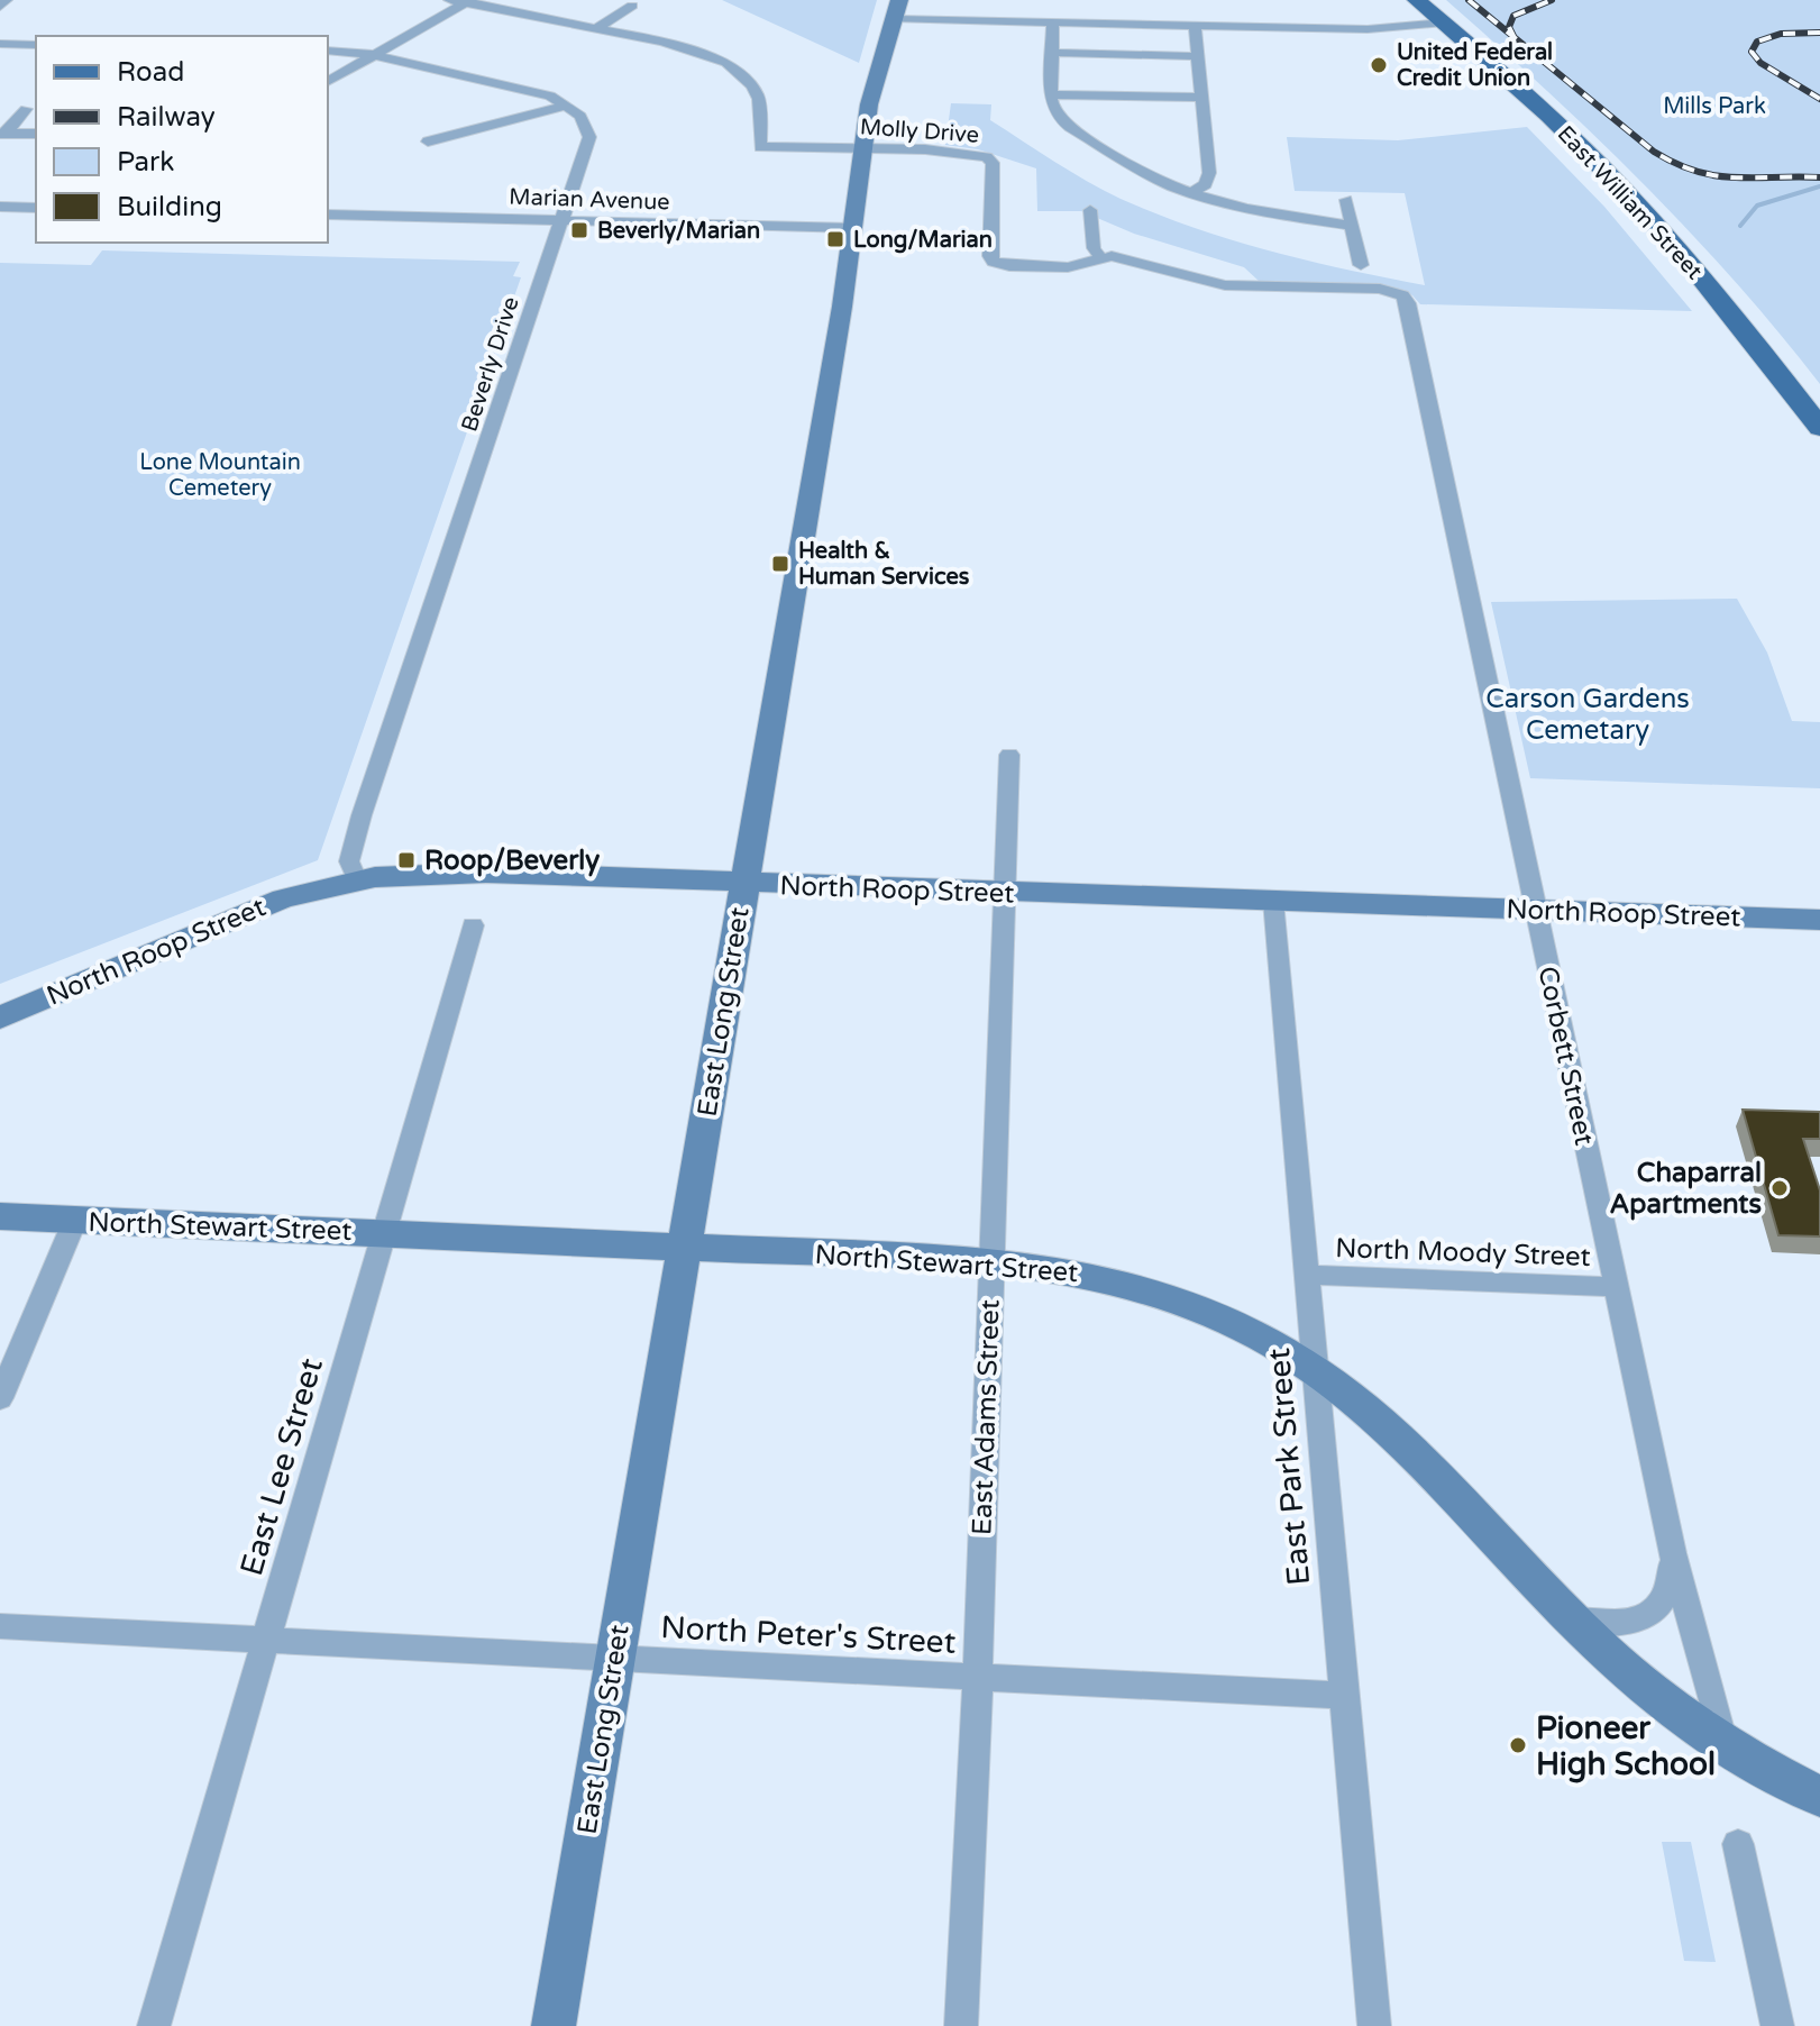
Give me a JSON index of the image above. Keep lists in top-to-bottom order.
{
  "streets": {
    "main road": ["East William Street"],
    "street": [
      "Molly Drive",
      "Marian Avenue",
      "Beverly Drive",
      "North Roop Street",
      "East Long Street",
      "Corbett Street",
      "North Stewart Street",
      "North Moody Street",
      "East Adams Street",
      "East Lee Street",
      "East Park Street",
      "North Peter's Street"
    ]
  },
  "crossings": [
    ["Molly Drive", "East Long Street"],
    ["Molly Drive", "Corbett Street"],
    ["Marian Avenue", "Beverly Drive"],
    ["Marian Avenue", "East Long Street"],
    ["Beverly Drive", "North Roop Street"],
    ["North Roop Street", "East Long Street"],
    ["North Roop Street", "Corbett Street"],
    ["North Roop Street", "East Adams Street"],
    ["North Roop Street", "East Park Street"],
    ["East Long Street", "North Stewart Street"],
    ["East Long Street", "North Peter's Street"],
    ["Corbett Street", "North Stewart Street"],
    ["Corbett Street", "North Moody Street"],
    ["North Stewart Street", "East Adams Street"],
    ["North Stewart Street", "East Lee Street"],
    ["North Stewart Street", "East Park Street"],
    ["North Moody Street", "East Park Street"],
    ["East Adams Street", "North Peter's Street"],
    ["East Lee Street", "North Peter's Street"],
    ["East Park Street", "North Peter's Street"]
  ],
  "parks": ["Mills Park", "Lone Mountain Cemetery", "Carson Gardens Cemetary"],
  "places": {
    "other": ["United Federal Credit Union", "Chaparral Apartments", "Pioneer High School"],
    "transit": [
      "Beverly/Marian",
      "Long/Marian",
      "Health & Human Services",
      "Roop/Beverly"
    ]
  },
  "legend": [
    "Road",
    "Railway",
    "Park",
    "Building"
  ]
}
